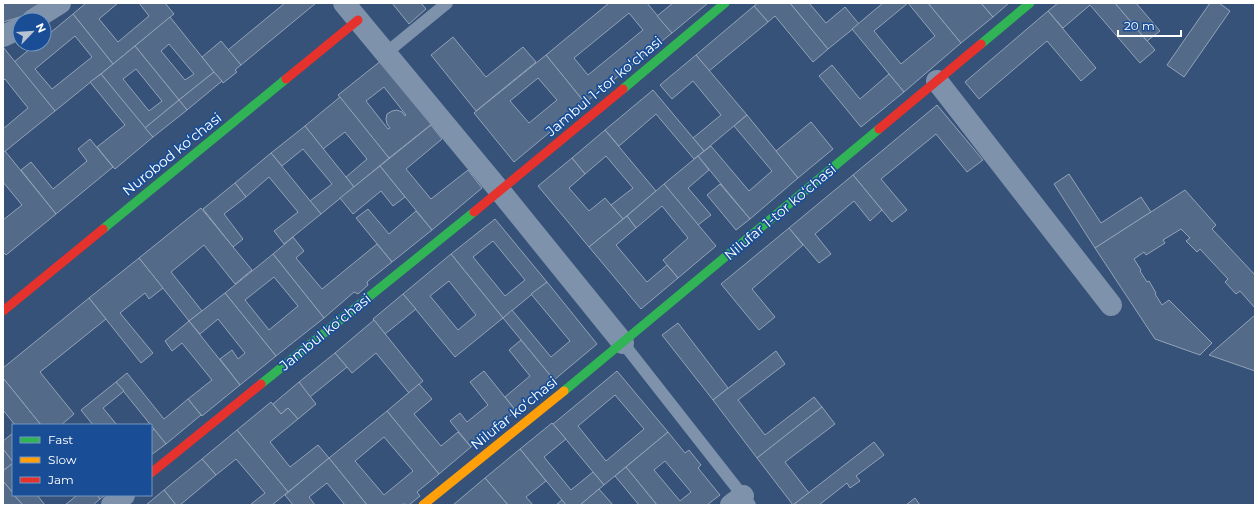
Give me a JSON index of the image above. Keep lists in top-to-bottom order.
{
  "streets": {
    "street": [
      "Jambul 1-tor koʻchasi",
      "Nurobod koʻchasi",
      "Nilufar 1-tor koʻchasi",
      "Jambul koʻchasi",
      "Nilufar koʻchasi"
    ]
  },
  "crossings": [
    ["Jambul 1-tor koʻchasi", "Jambul koʻchasi"],
    ["Nilufar 1-tor koʻchasi", "Nilufar koʻchasi"]
  ],
  "legend": ["Fast", "Slow", "Jam"],
  "scale_bar": "20 m",
  "north": "top right"
}
